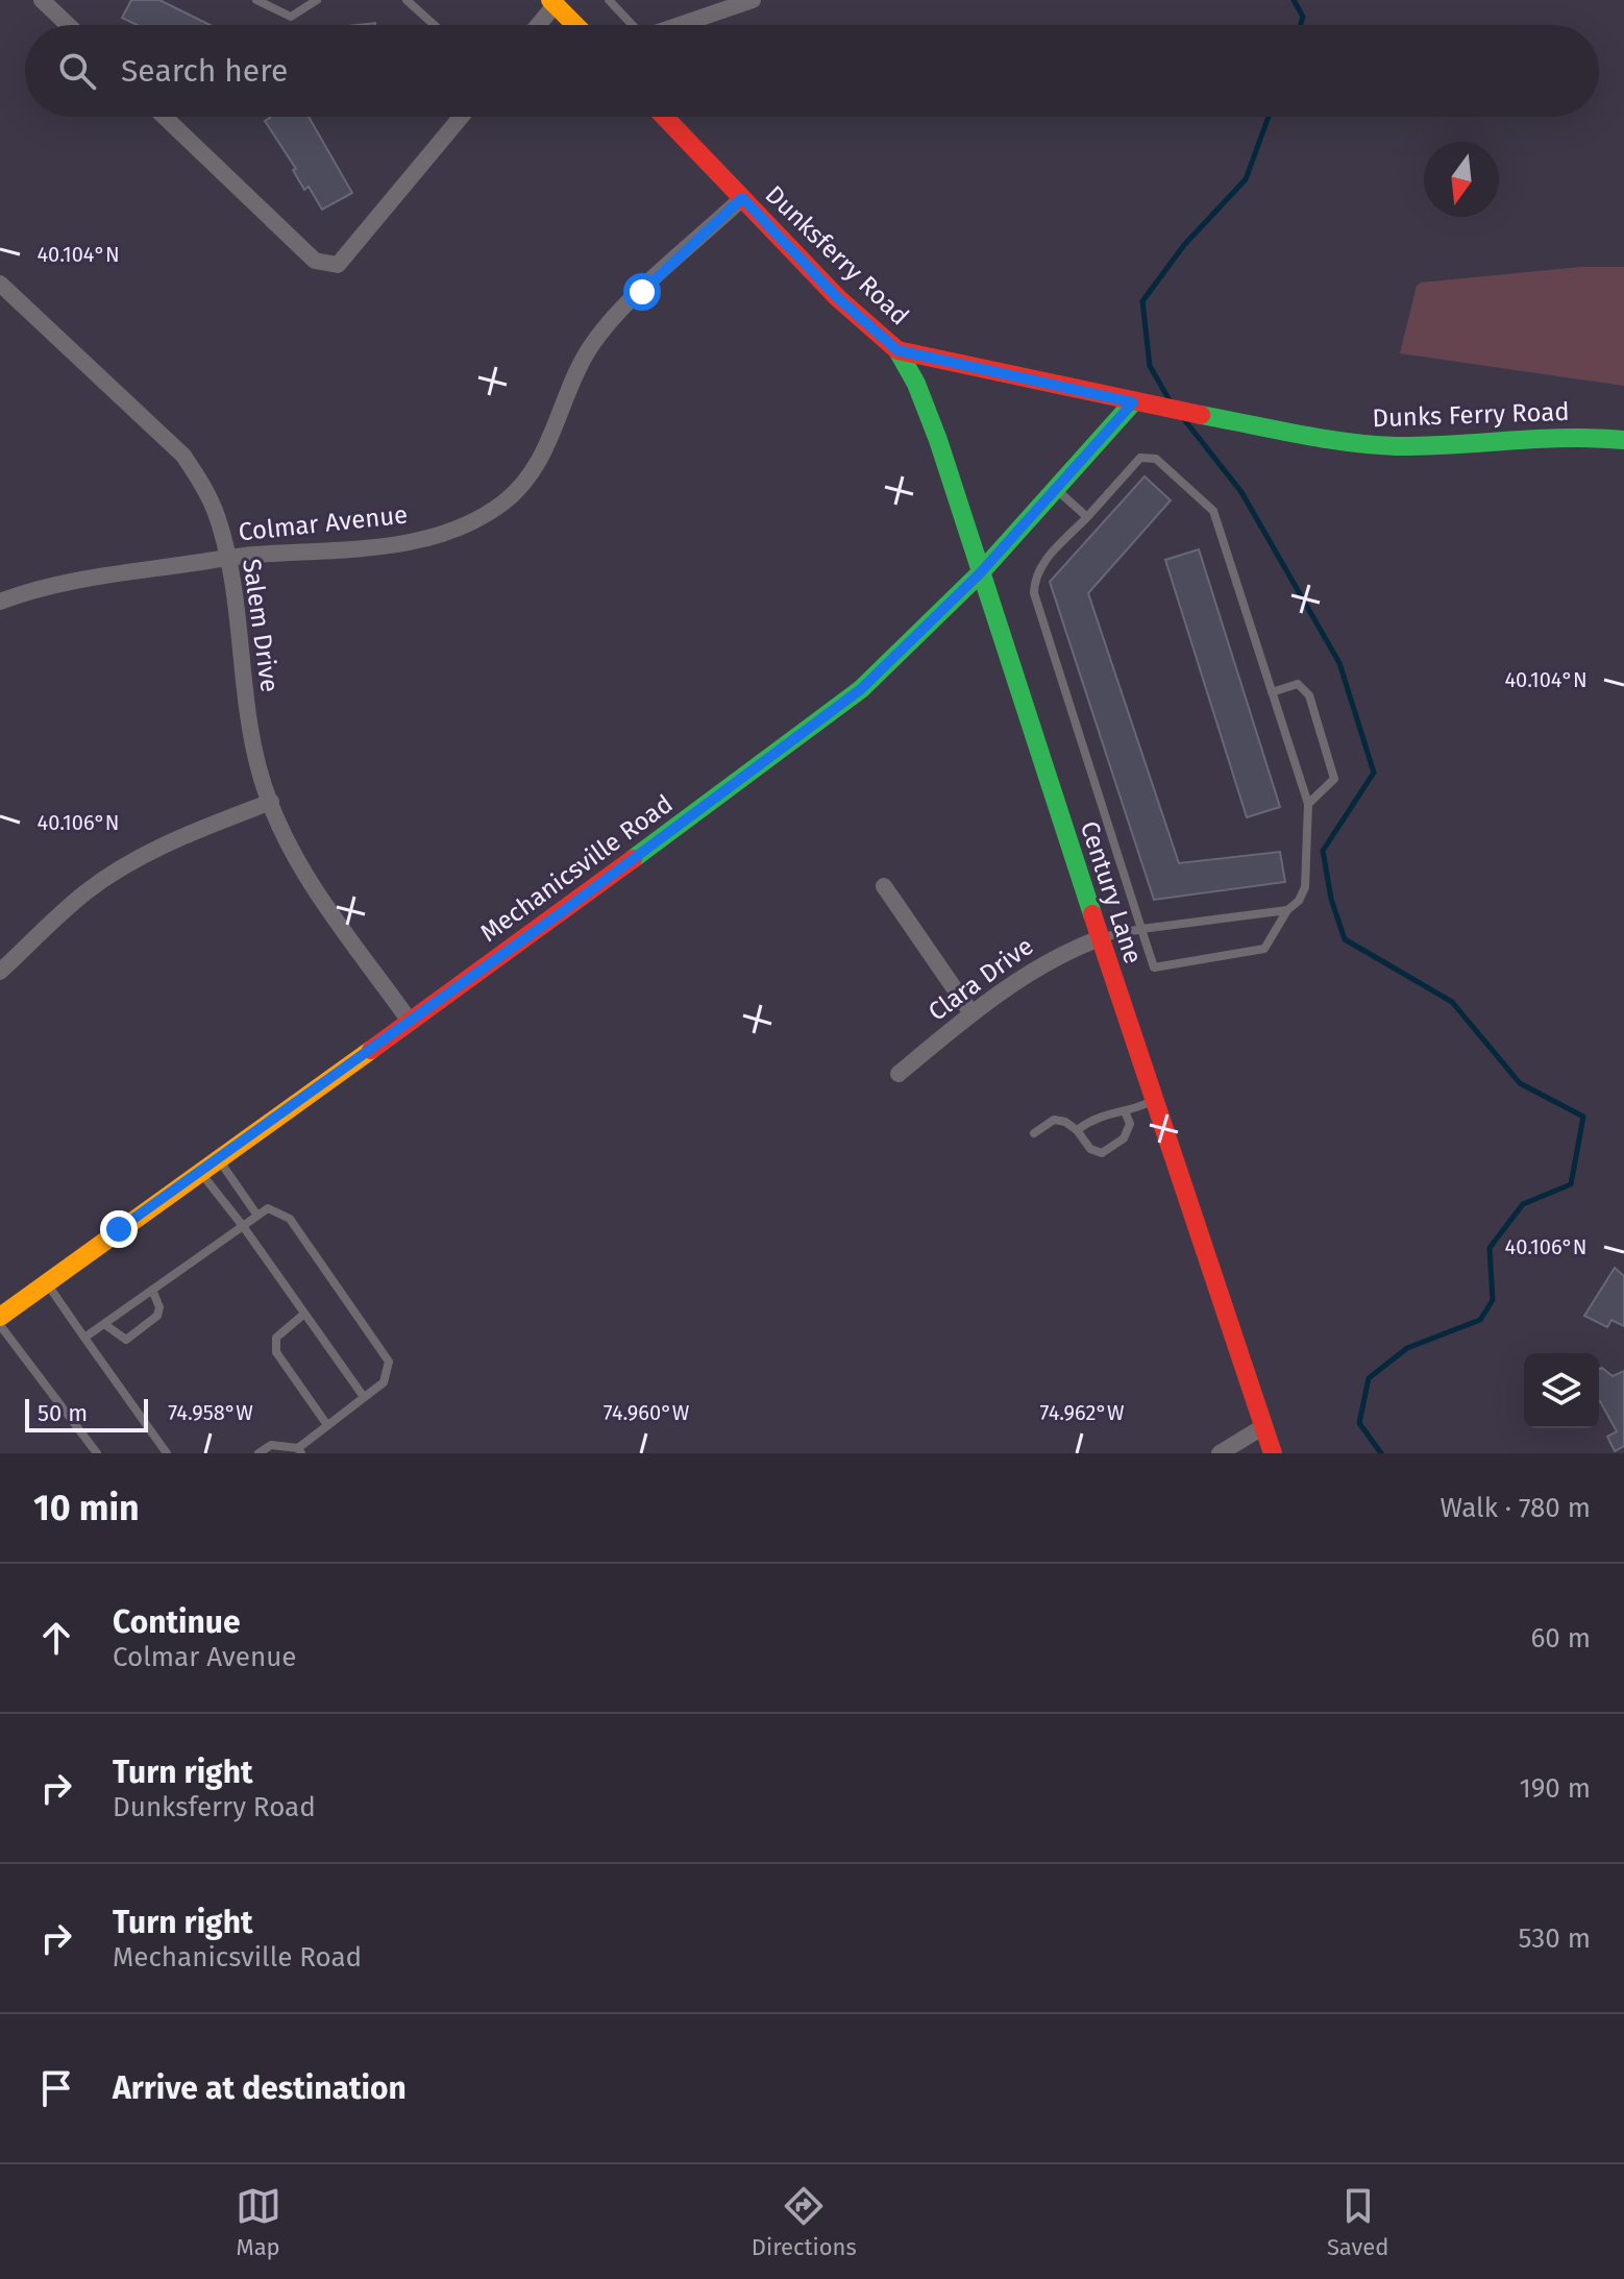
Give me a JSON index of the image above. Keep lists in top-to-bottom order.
{
  "streets": {
    "street": [
      "Dunksferry Road",
      "Dunks Ferry Road",
      "Colmar Avenue",
      "Salem Drive",
      "Mechanicsville Road",
      "Century Lane",
      "Clara Drive"
    ]
  },
  "crossings": [
    ["Dunksferry Road", "Dunks Ferry Road"],
    ["Dunksferry Road", "Colmar Avenue"],
    ["Dunksferry Road", "Mechanicsville Road"],
    ["Dunksferry Road", "Century Lane"],
    ["Colmar Avenue", "Salem Drive"],
    ["Salem Drive", "Mechanicsville Road"],
    ["Mechanicsville Road", "Century Lane"],
    ["Century Lane", "Clara Drive"]
  ],
  "scale_bar": "50 m",
  "north": "bottom",
  "page": {
    "search": "Search here",
    "scale": "50 m",
    "heading": ["10 min", "Walk · 780 m"],
    "list": [
      ["Continue", "Colmar Avenue", "60 m"],
      ["Turn right", "Dunksferry Road", "190 m"],
      ["Turn right", "Mechanicsville Road", "530 m"],
      "Arrive at destination"
    ],
    "nav": ["Map", "Directions", "Saved"]
  },
  "coordinates": [
    "40.104°N",
    "40.106°N",
    "74.958°W",
    "74.960°W",
    "74.962°W"
  ]
}
